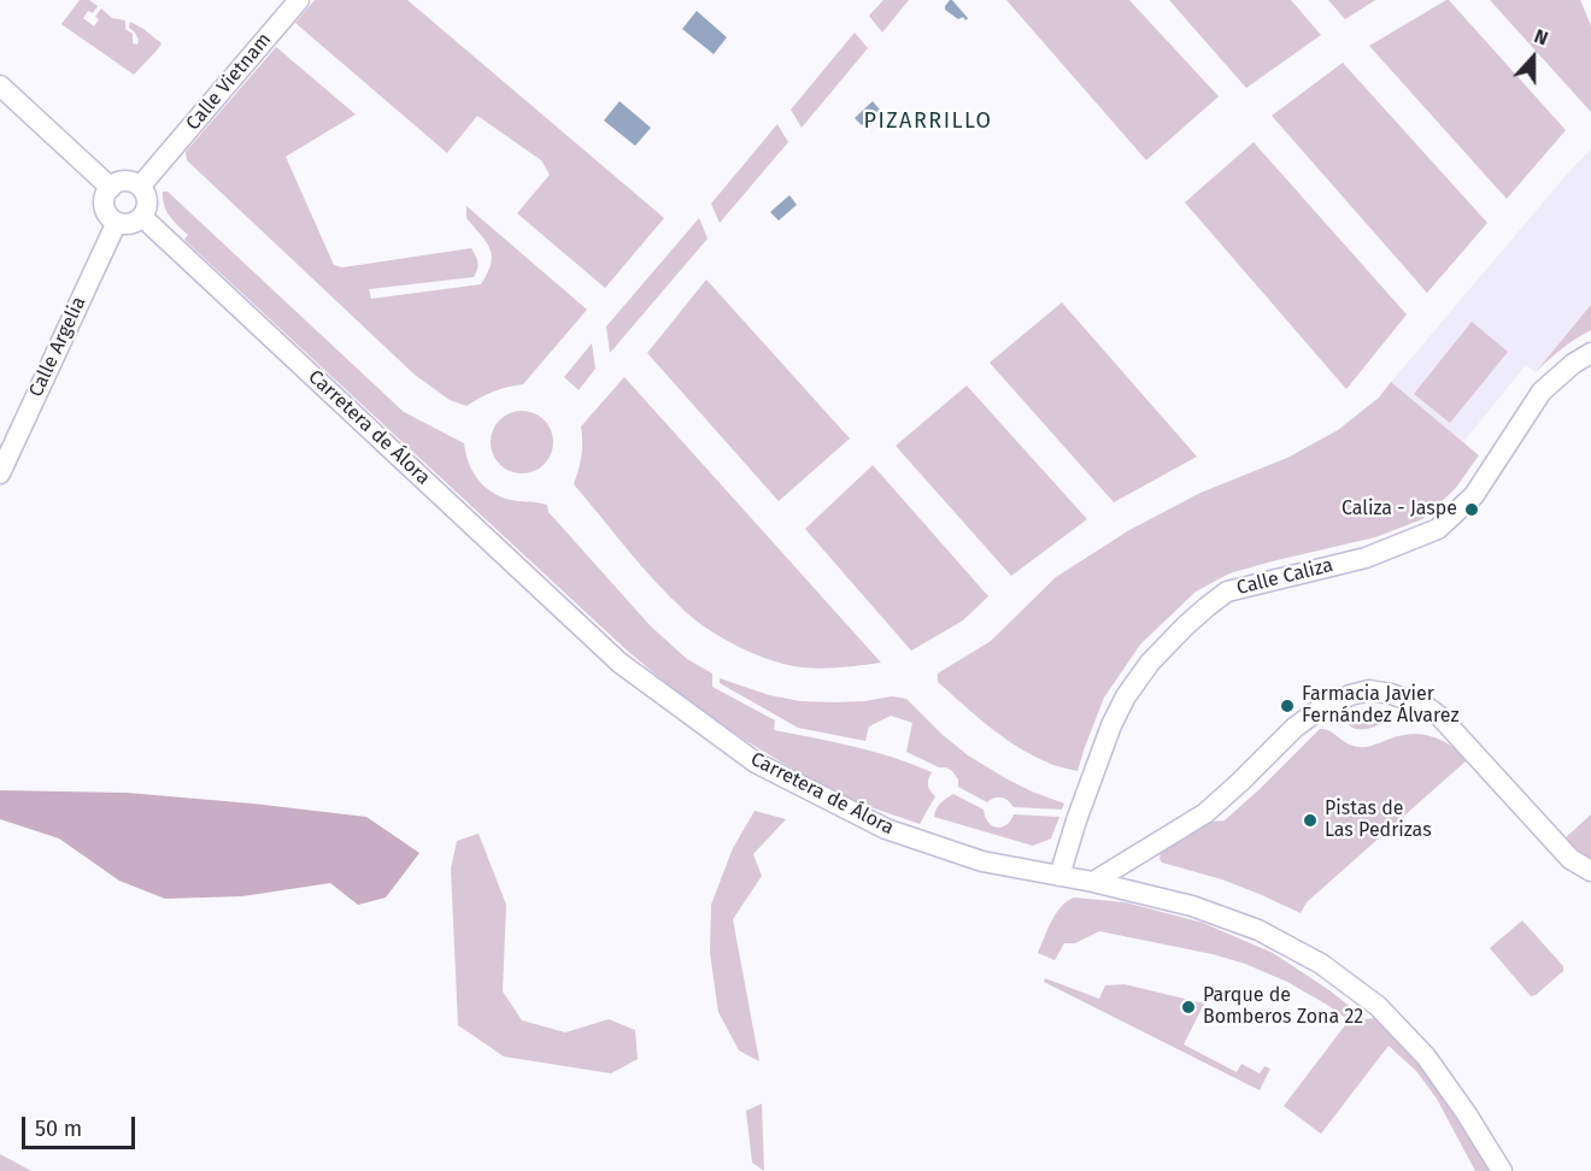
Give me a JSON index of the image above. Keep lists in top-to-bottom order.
{
  "streets": {
    "main road": [
      "Calle Vietnam",
      "Calle Argelia",
      "Carretera de Álora",
      "Calle Caliza"
    ]
  },
  "crossings": [
    ["Calle Vietnam", "Calle Argelia"],
    ["Calle Vietnam", "Carretera de Álora"],
    ["Calle Argelia", "Carretera de Álora"],
    ["Carretera de Álora", "Calle Caliza"]
  ],
  "districts": ["PIZARRILLO"],
  "places": [
    "Caliza - Jaspe",
    "Farmacia Javier Fernández Álvarez",
    "Pistas de Las Pedrizas",
    "Parque de Bomberos Zona 22"
  ],
  "scale_bar": "50 m",
  "north": "top"
}
